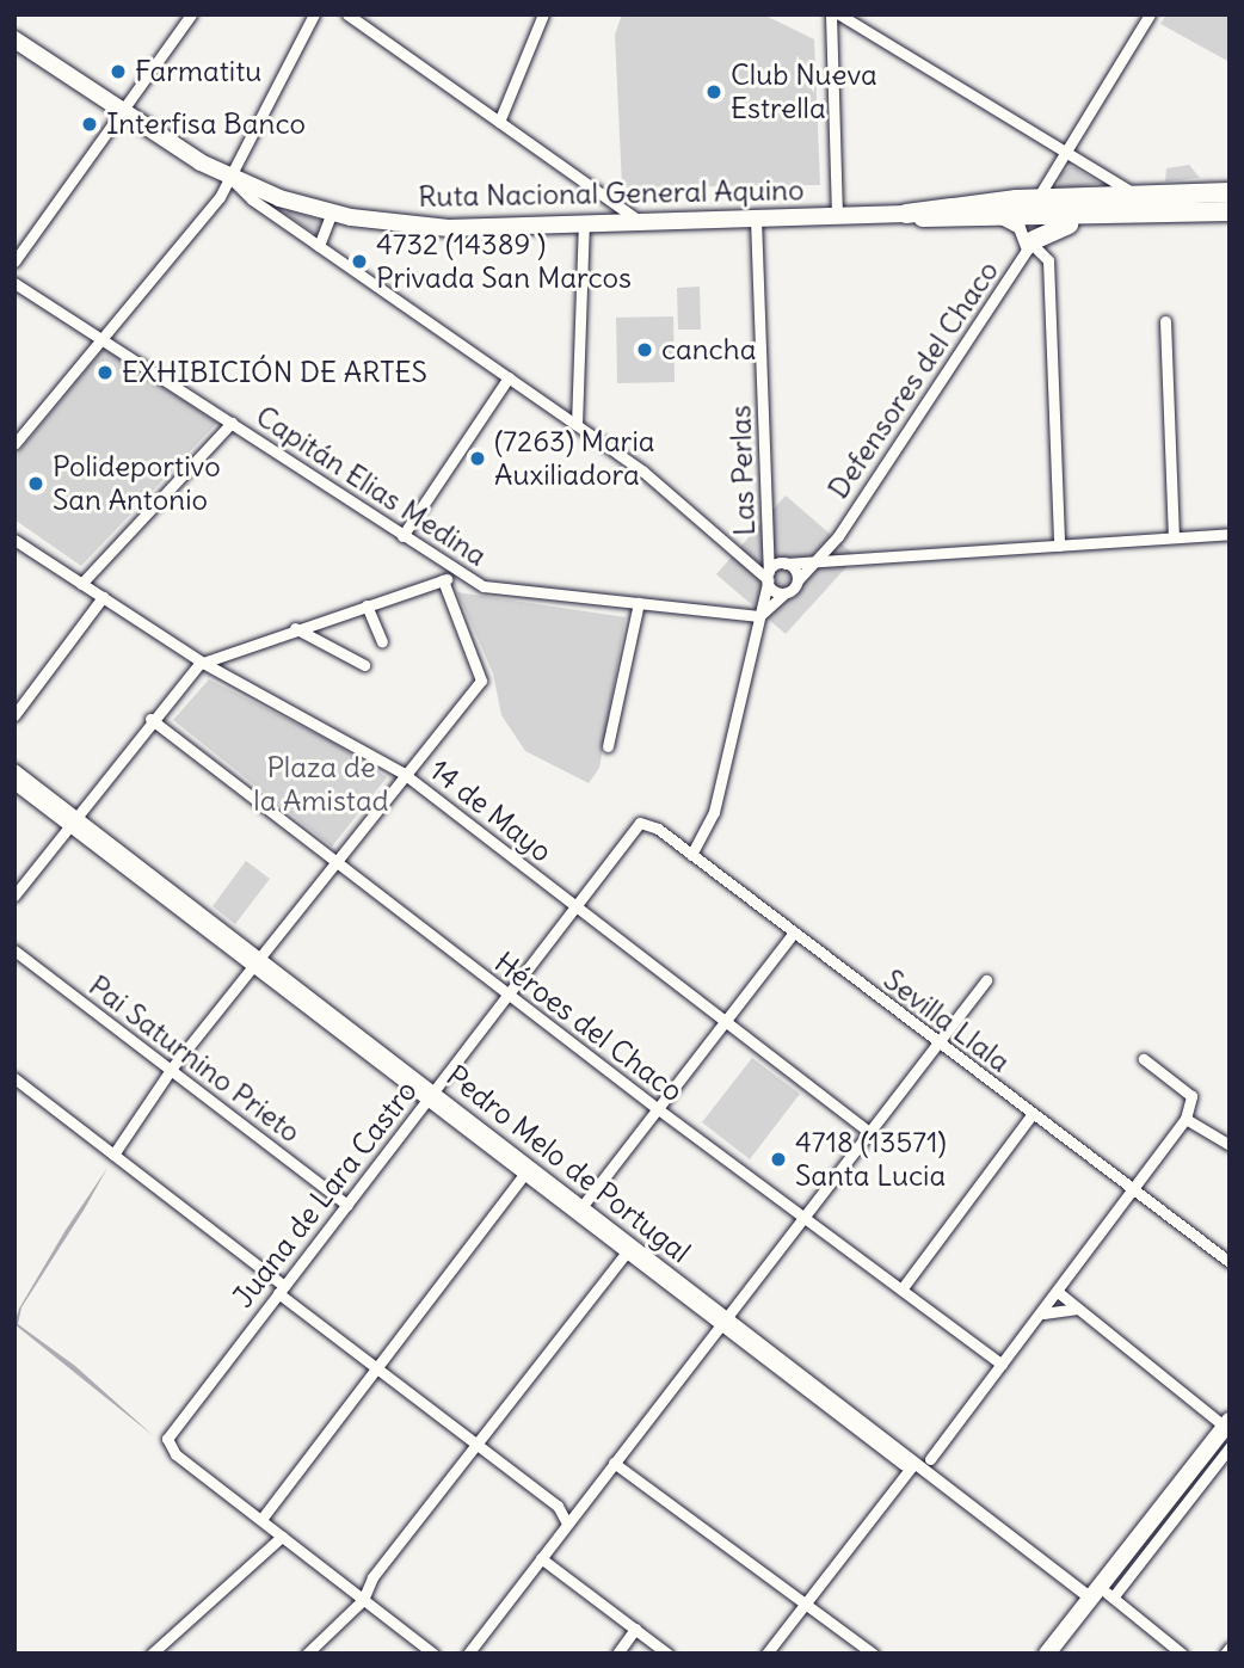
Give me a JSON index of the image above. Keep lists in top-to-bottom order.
{
  "streets": {
    "highway": ["Ruta Nacional General Aquino"],
    "street": [
      "Defensores del Chaco",
      "Las Perlas",
      "Capitán Elias Medina",
      "14 de Mayo",
      "Sevilla Llala",
      "Héroes del Chaco",
      "Pai Saturnino Prieto",
      "Pedro Melo de Portugal",
      "Juana de Lara Castro"
    ]
  },
  "crossings": [
    ["Ruta Nacional General Aquino", "Defensores del Chaco"],
    ["Ruta Nacional General Aquino", "Las Perlas"],
    ["Las Perlas", "Capitán Elias Medina"],
    ["Las Perlas", "Sevilla Llala"],
    ["14 de Mayo", "Juana de Lara Castro"],
    ["Sevilla Llala", "Juana de Lara Castro"],
    ["Héroes del Chaco", "Juana de Lara Castro"],
    ["Pai Saturnino Prieto", "Juana de Lara Castro"],
    ["Pedro Melo de Portugal", "Juana de Lara Castro"]
  ],
  "parks": ["Plaza de la Amistad"],
  "places": [
    "Farmatitu",
    "Club Nueva Estrella",
    "Interfisa Banco",
    "4732 (14389 ) Privada San Marcos",
    "cancha",
    "EXHIBICIÓN DE ARTES",
    "(7263) Maria Auxiliadora",
    "Polideportivo San Antonio",
    "4718 (13571) Santa Lucia"
  ]
}
